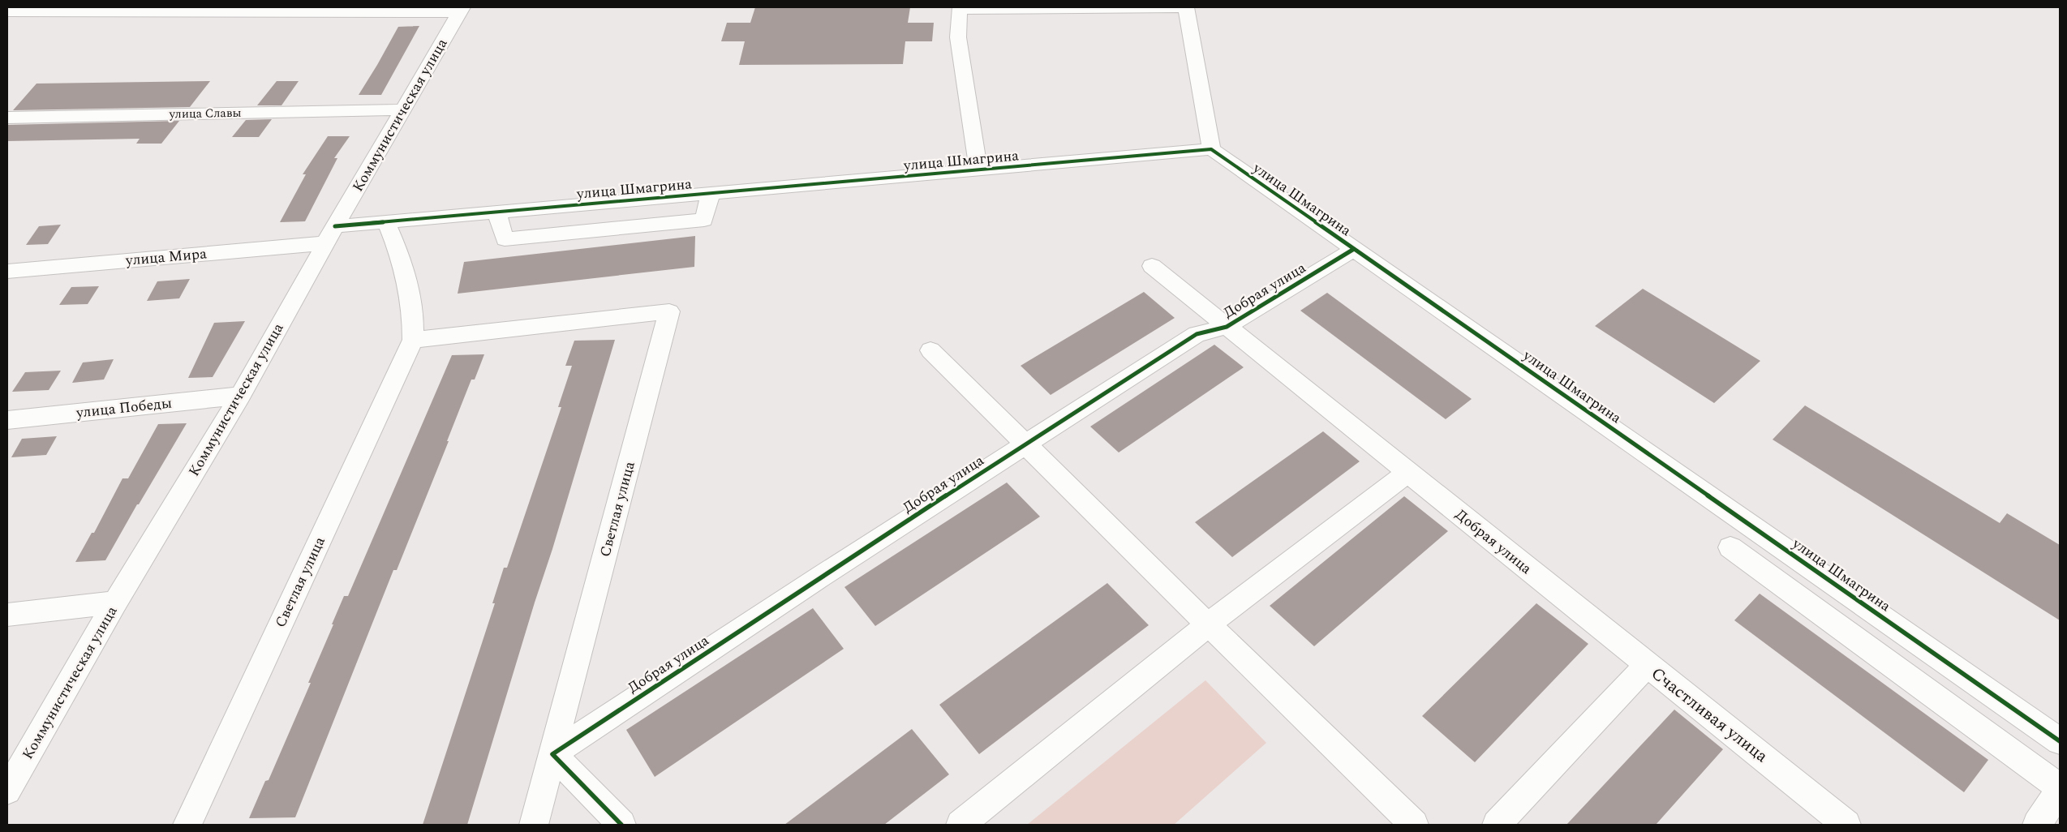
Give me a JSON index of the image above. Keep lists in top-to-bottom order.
{
  "streets": {
    "street": [
      "улица Славы",
      "Коммунистическая улица",
      "улица Шмагрина",
      "улица Мира",
      "Добрая улица",
      "улица Победы",
      "Светлая улица",
      "Счастливая улица"
    ]
  },
  "crossings": [
    ["улица Славы", "Коммунистическая улица"],
    ["Коммунистическая улица", "улица Мира"],
    ["Коммунистическая улица", "улица Победы"],
    ["улица Шмагрина", "улица Мира"],
    ["улица Шмагрина", "Добрая улица"],
    ["Добрая улица", "Светлая улица"],
    ["Добрая улица", "Счастливая улица"]
  ]
}
